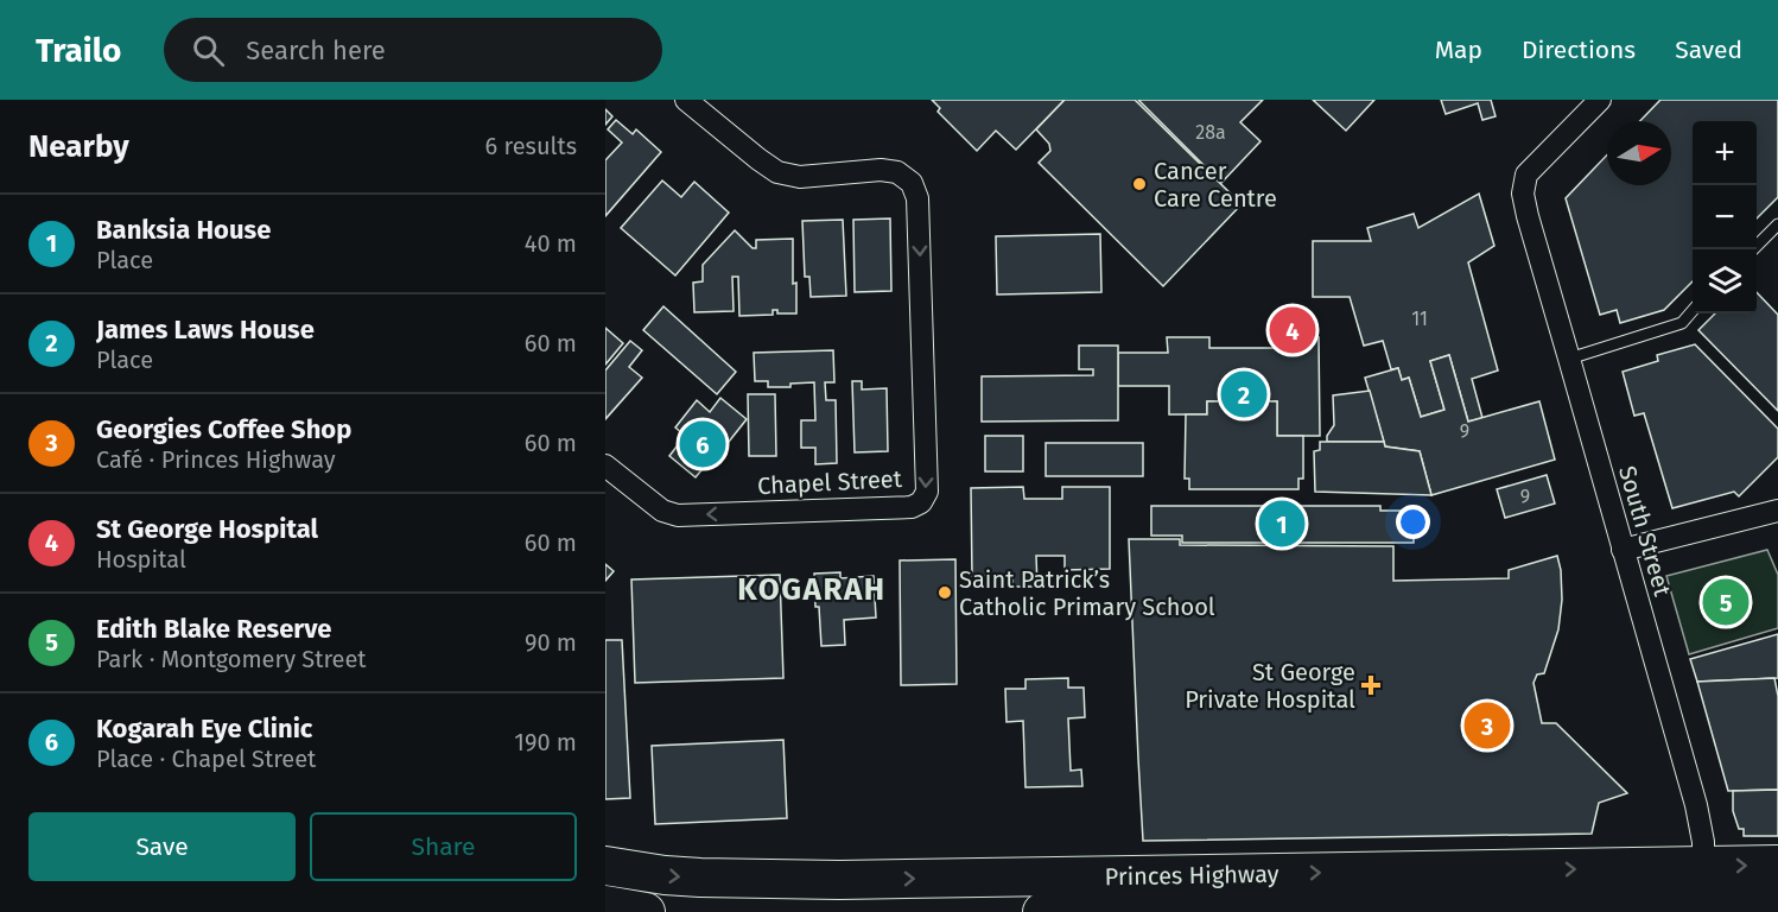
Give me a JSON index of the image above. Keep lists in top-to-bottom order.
{
  "streets": {
    "highway": ["Princes Highway"],
    "street": ["Chapel Street", "South Street"]
  },
  "crossings": [
    ["South Street", "Princes Highway"]
  ],
  "districts": ["KOGARAH"],
  "places": {
    "other": ["Cancer Care Centre", "Saint Patrick’s Catholic Primary School"],
    "health": ["St George Private Hospital"]
  },
  "house_numbers": [
    "28a",
    "11",
    "9",
    "9"
  ],
  "north": "right",
  "page": {
    "header": "Trailo",
    "search": "Search here",
    "nav": ["Map", "Directions", "Saved"],
    "heading": ["Nearby", "6 results"],
    "map_buttons": ["+", "−"],
    "list": [
      {
        "mark": "1",
        "name": "Banksia House",
        "note": "Place",
        "value": "40 m"
      },
      {
        "mark": "2",
        "name": "James Laws House",
        "note": "Place",
        "value": "60 m"
      },
      {
        "mark": "3",
        "name": "Georgies Coffee Shop",
        "note": "Café · Princes Highway",
        "value": "60 m"
      },
      {
        "mark": "4",
        "name": "St George Hospital",
        "note": "Hospital",
        "value": "60 m"
      },
      {
        "mark": "5",
        "name": "Edith Blake Reserve",
        "note": "Park · Montgomery Street",
        "value": "90 m"
      },
      {
        "mark": "6",
        "name": "Kogarah Eye Clinic",
        "note": "Place · Chapel Street",
        "value": "190 m"
      }
    ],
    "pins": [
      "4",
      "2",
      "6",
      "1",
      "5",
      "3"
    ],
    "buttons": ["Save", "Share"]
  }
}
